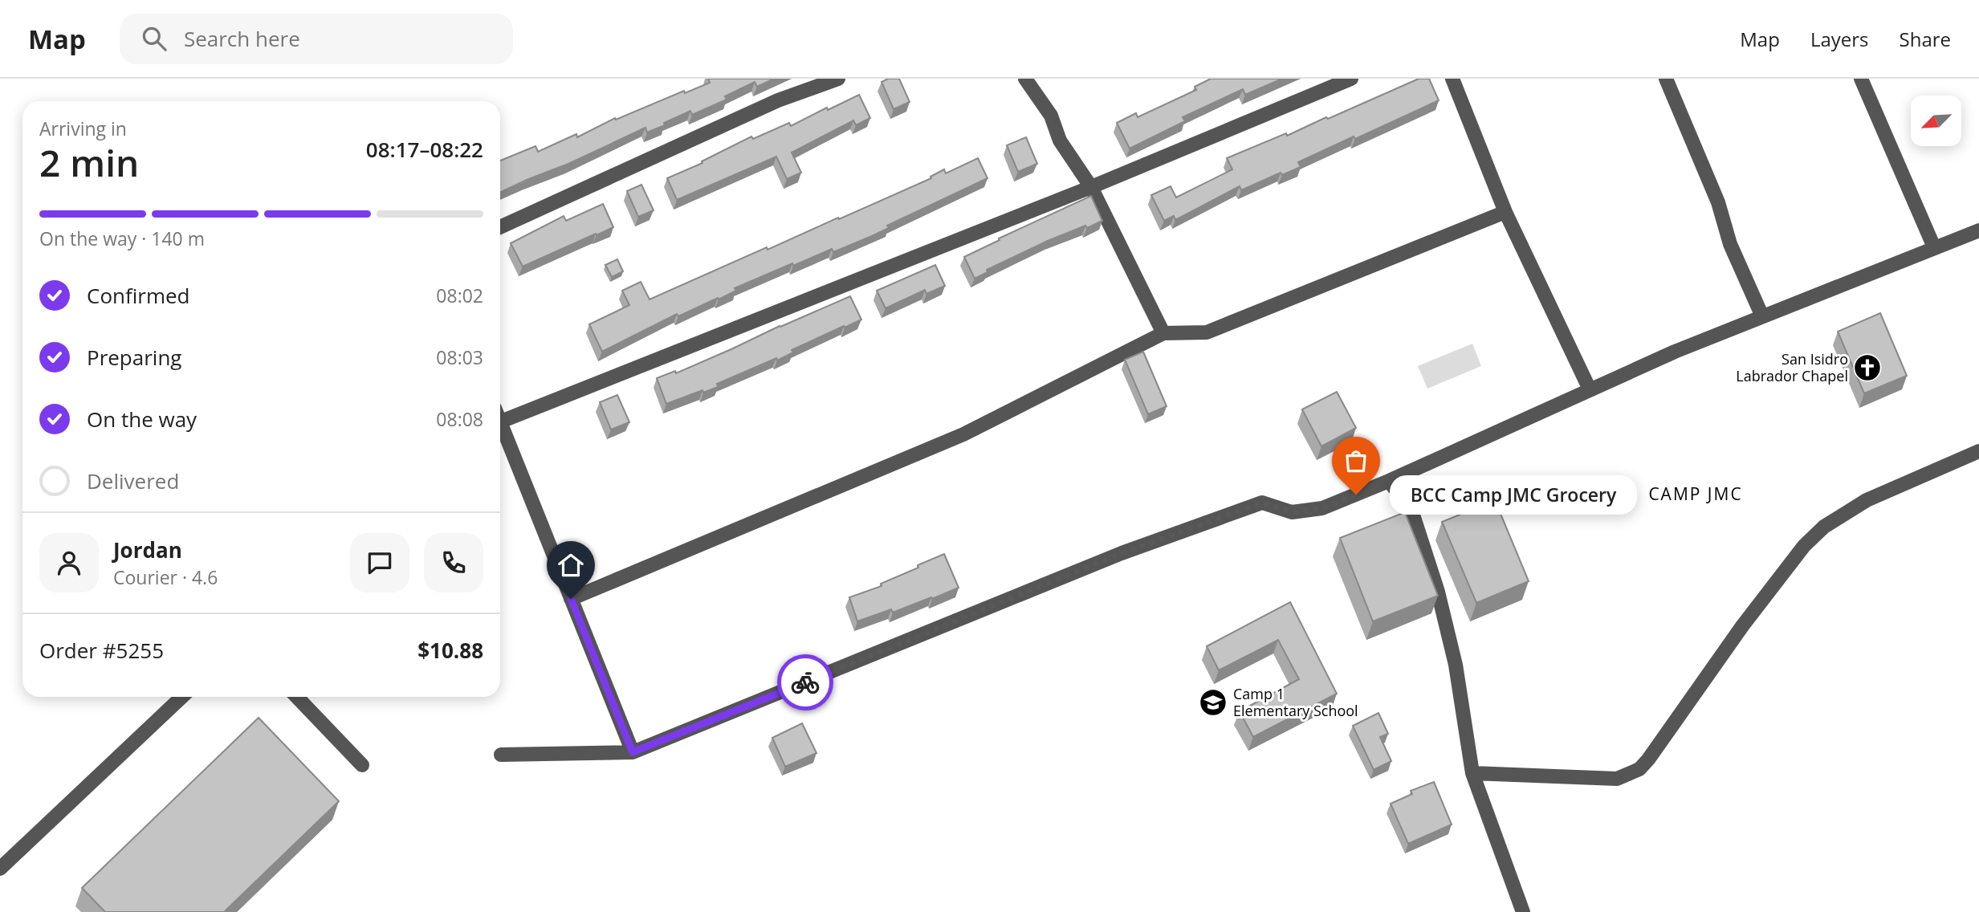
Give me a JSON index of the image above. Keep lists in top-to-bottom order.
{
  "districts": ["CAMP JMC"],
  "places": {
    "church": ["San Isidro Labrador Chapel"],
    "other": ["BCC Camp JMC Grocery"],
    "school or university": ["Camp 1 Elementary School"]
  },
  "north": "bottom left",
  "page": {
    "header": "Map",
    "search": "Search here",
    "nav": ["Map", "Layers", "Share"],
    "heading": ["2 min", "Arriving in", "08:17–08:22"],
    "panel": [
      "Jordan",
      "Courier · 4.6",
      "Order #5255",
      "$10.88"
    ],
    "bar": "On the way · 140 m",
    "list": [
      ["Confirmed", "08:02"],
      ["Preparing", "08:03"],
      ["On the way", "08:08"],
      "Delivered"
    ],
    "bubble": "BCC Camp JMC Grocery"
  }
}
